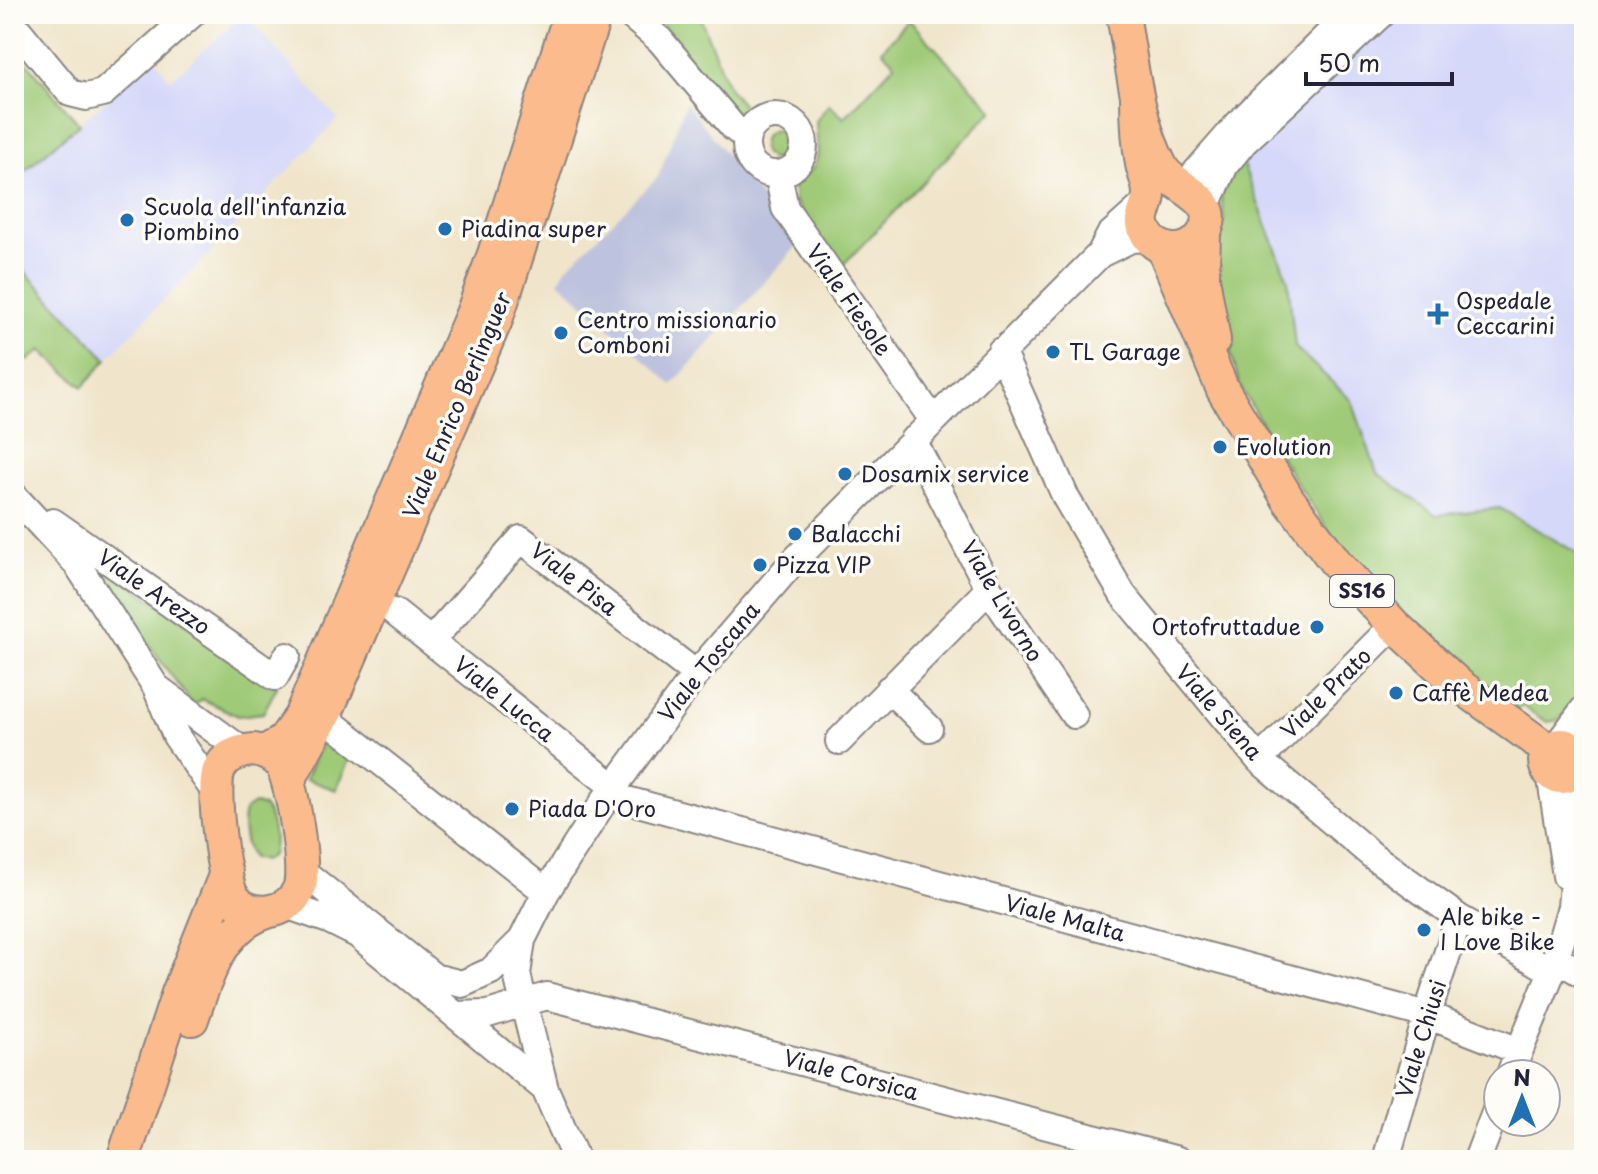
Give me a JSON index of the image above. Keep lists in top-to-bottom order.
{
  "streets": {
    "main road": ["Viale Enrico Berlinguer", "SS16"],
    "street": [
      "Viale Fiesole",
      "Viale Pisa",
      "Viale Arezzo",
      "Viale Livorno",
      "Viale Toscana",
      "Viale Prato",
      "Viale Lucca",
      "Viale Siena",
      "Viale Malta",
      "Viale Chiusi",
      "Viale Corsica"
    ]
  },
  "crossings": [
    ["Viale Fiesole", "Viale Toscana"],
    ["Viale Enrico Berlinguer", "Viale Arezzo"],
    ["Viale Pisa", "Viale Toscana"],
    ["Viale Pisa", "Viale Lucca"],
    ["SS16", "Viale Toscana"],
    ["SS16", "Viale Prato"],
    ["Viale Livorno", "Viale Toscana"],
    ["Viale Toscana", "Viale Lucca"],
    ["Viale Toscana", "Viale Siena"],
    ["Viale Toscana", "Viale Malta"],
    ["Viale Toscana", "Viale Corsica"],
    ["Viale Prato", "Viale Siena"],
    ["Viale Lucca", "Viale Malta"],
    ["Viale Siena", "Viale Chiusi"],
    ["Viale Malta", "Viale Chiusi"]
  ],
  "places": {
    "other": [
      "Scuola dell'infanzia Piombino",
      "Piadina super",
      "Centro missionario Comboni",
      "TL Garage",
      "Evolution",
      "Dosamix service",
      "Balacchi",
      "Pizza VIP",
      "Ortofruttadue",
      "Caffè Medea",
      "Piada D'Oro",
      "Ale bike - I Love Bike"
    ],
    "health": ["Ospedale Ceccarini"]
  },
  "scale_bar": "50 m",
  "north": "top"
}
